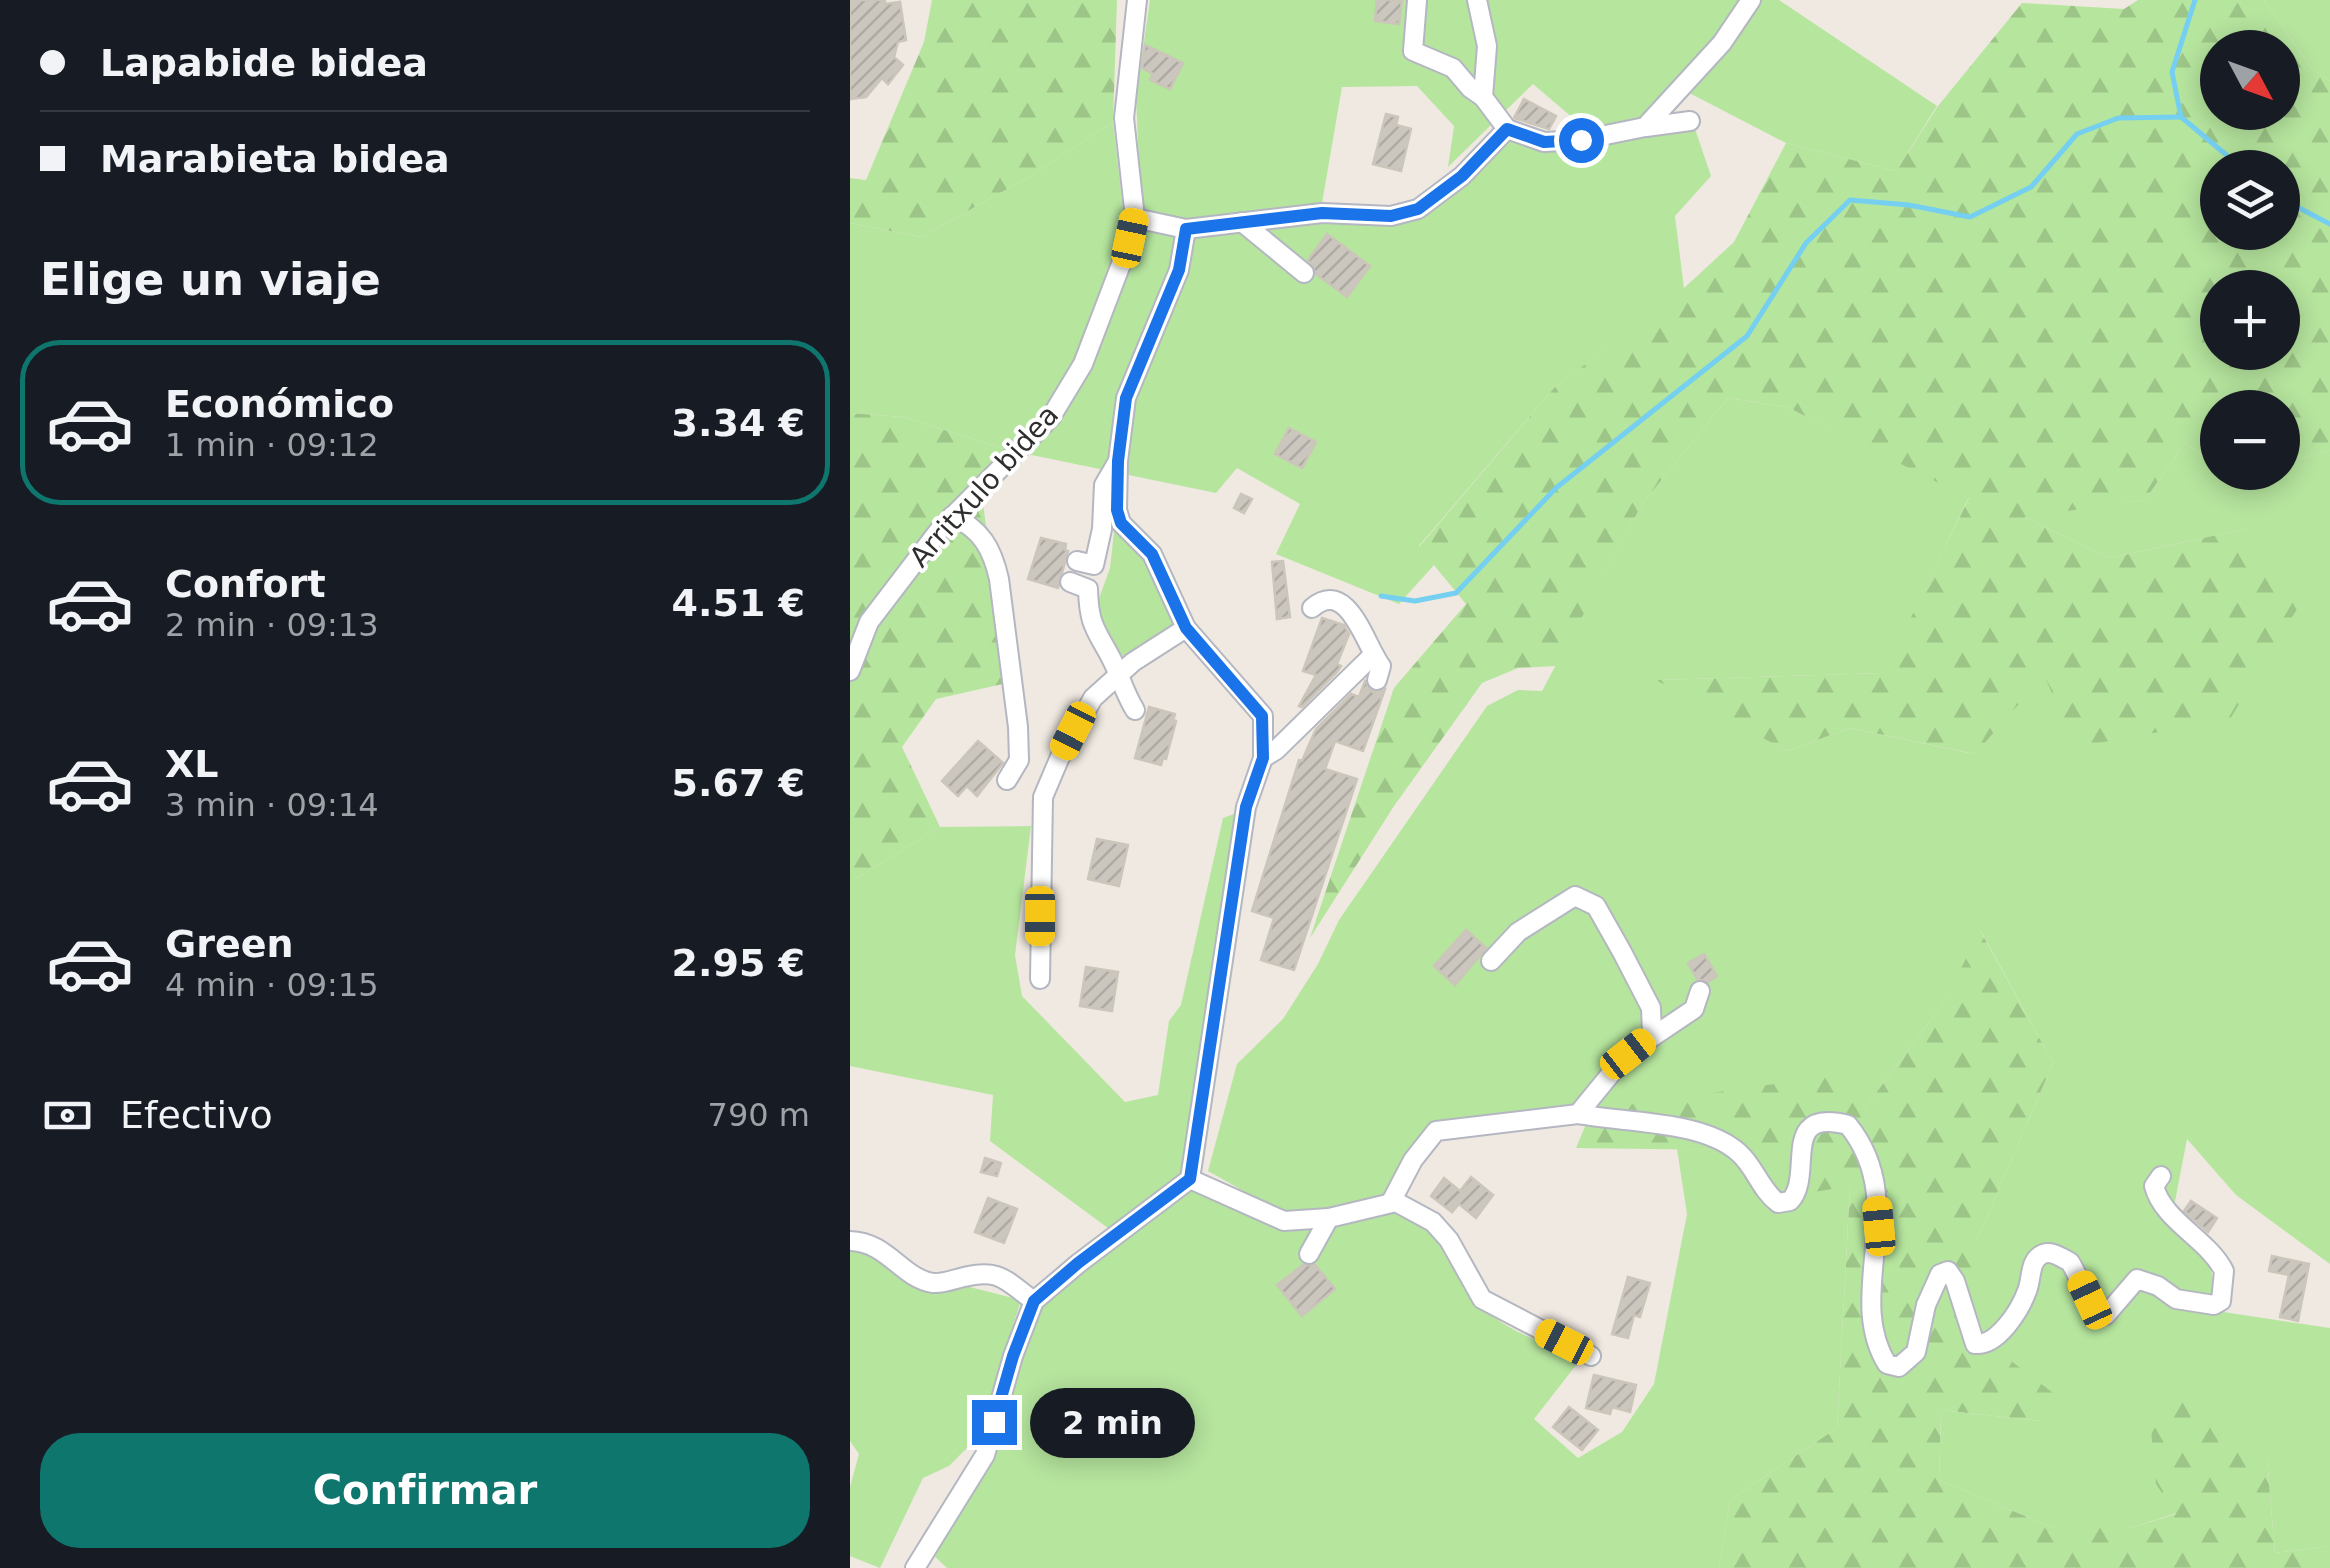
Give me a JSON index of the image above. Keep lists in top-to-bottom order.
{
  "streets": {
    "street": ["Arritxulo bidea"]
  },
  "north": "bottom right",
  "page": {
    "banner": ["Lapabide bidea", "Marabieta bidea"],
    "map_buttons": ["+", "−"],
    "heading": "Elige un viaje",
    "list": [
      {
        "name": "Económico",
        "note": "1 min · 09:12",
        "value": "3.34 €"
      },
      {
        "name": "Confort",
        "note": "2 min · 09:13",
        "value": "4.51 €"
      },
      {
        "name": "XL",
        "note": "3 min · 09:14",
        "value": "5.67 €"
      },
      {
        "name": "Green",
        "note": "4 min · 09:15",
        "value": "2.95 €"
      }
    ],
    "pay": ["Efectivo", "790 m"],
    "bubble": "2 min",
    "buttons": "Confirmar"
  }
}
